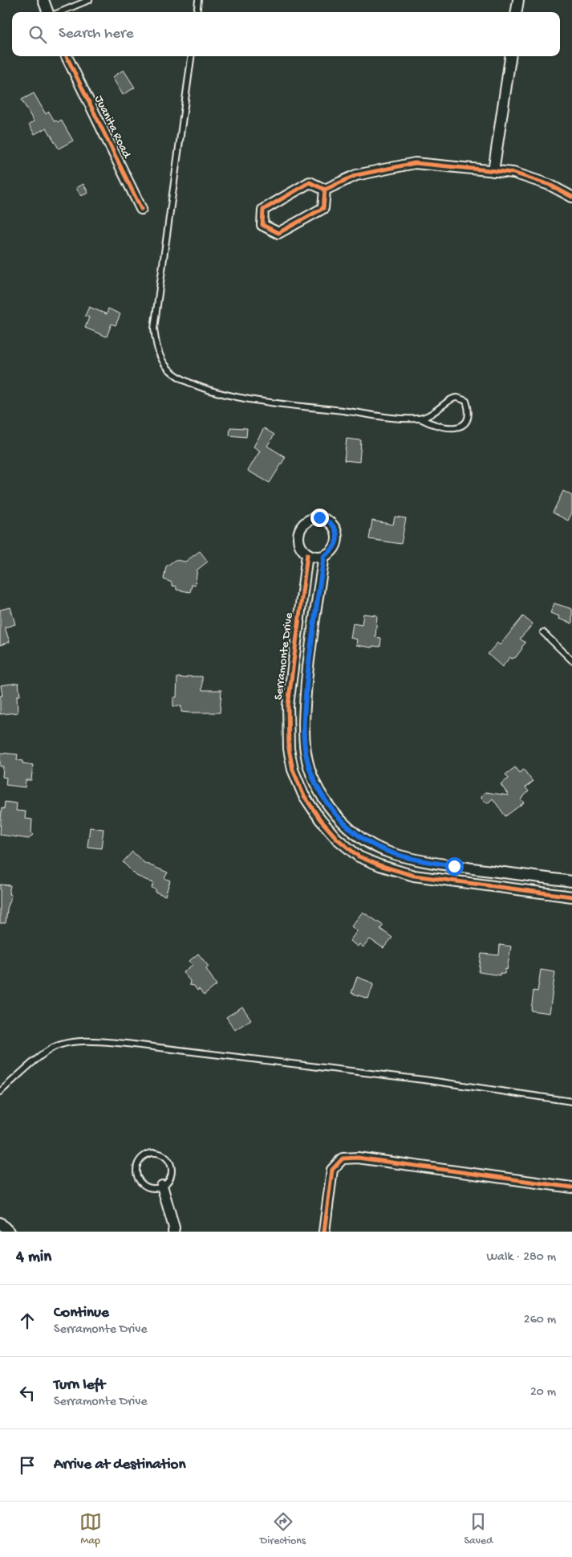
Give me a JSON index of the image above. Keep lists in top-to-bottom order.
{
  "streets": {
    "street": ["Juanita Road", "Serramonte Drive"]
  },
  "page": {
    "search": "Search here",
    "heading": ["4 min", "Walk · 280 m"],
    "list": [
      ["Continue", "Serramonte Drive", "260 m"],
      ["Turn left", "Serramonte Drive", "20 m"],
      "Arrive at destination"
    ],
    "nav": ["Map", "Directions", "Saved"]
  }
}
